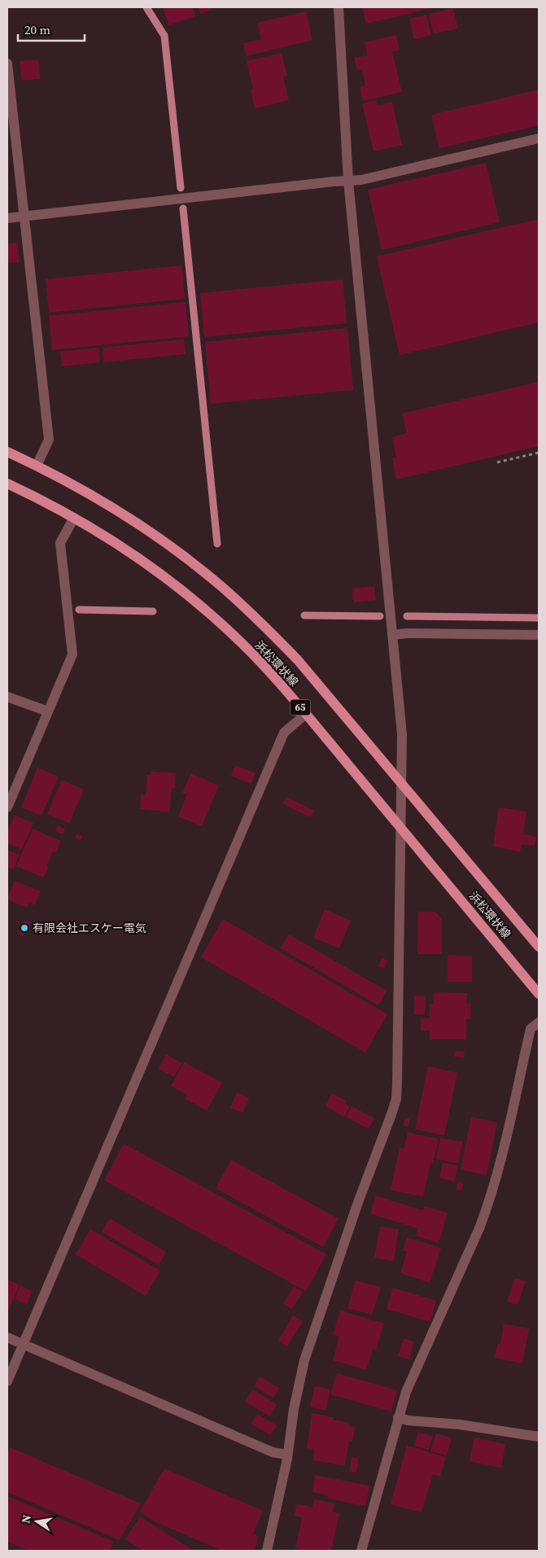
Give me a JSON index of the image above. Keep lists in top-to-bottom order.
{
  "streets": {
    "main road": ["浜松環状線", "65"]
  },
  "places": ["有限会社エスケー電気"],
  "scale_bar": "20 m",
  "north": "left"
}
